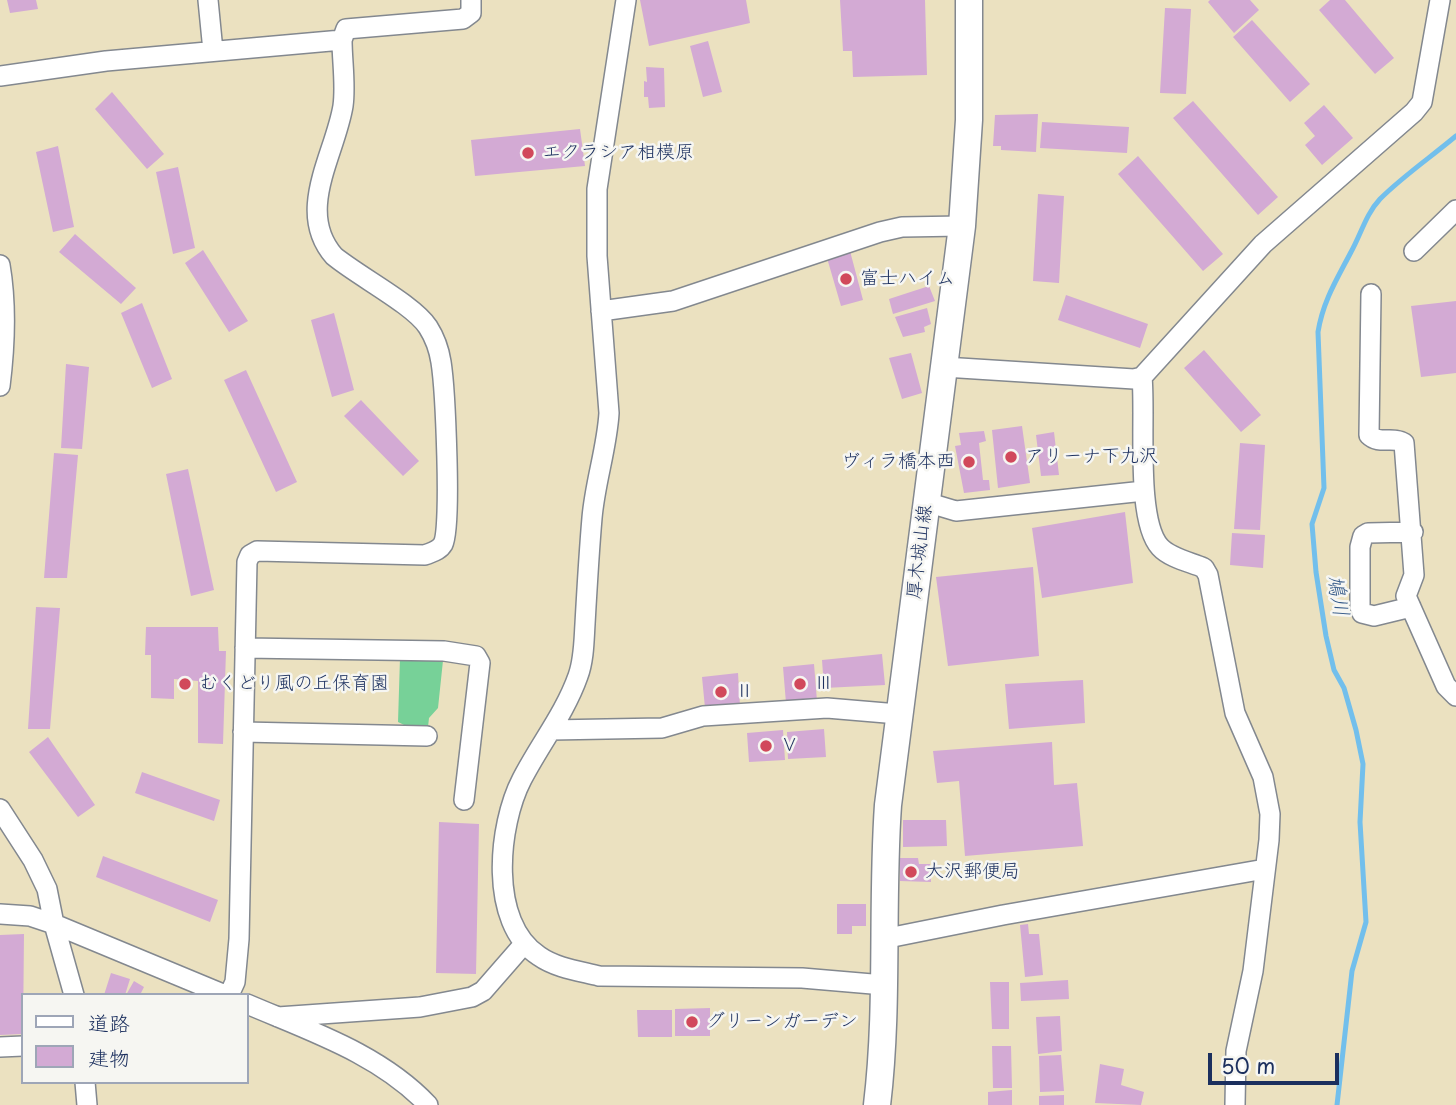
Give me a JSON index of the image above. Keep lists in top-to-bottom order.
{
  "streets": {
    "main road": ["厚木城山線"]
  },
  "water": ["鳩川"],
  "places": [
    "エクラシア相模原",
    "富士ハイム",
    "アリーナ下九沢",
    "ヴィラ橋本西",
    "むくどり風の丘保育園",
    "Ⅲ",
    "Ⅱ",
    "Ⅴ",
    "大沢郵便局",
    "グリーンガーデン"
  ],
  "legend": ["道路", "建物"],
  "scale_bar": "50 m"
}
